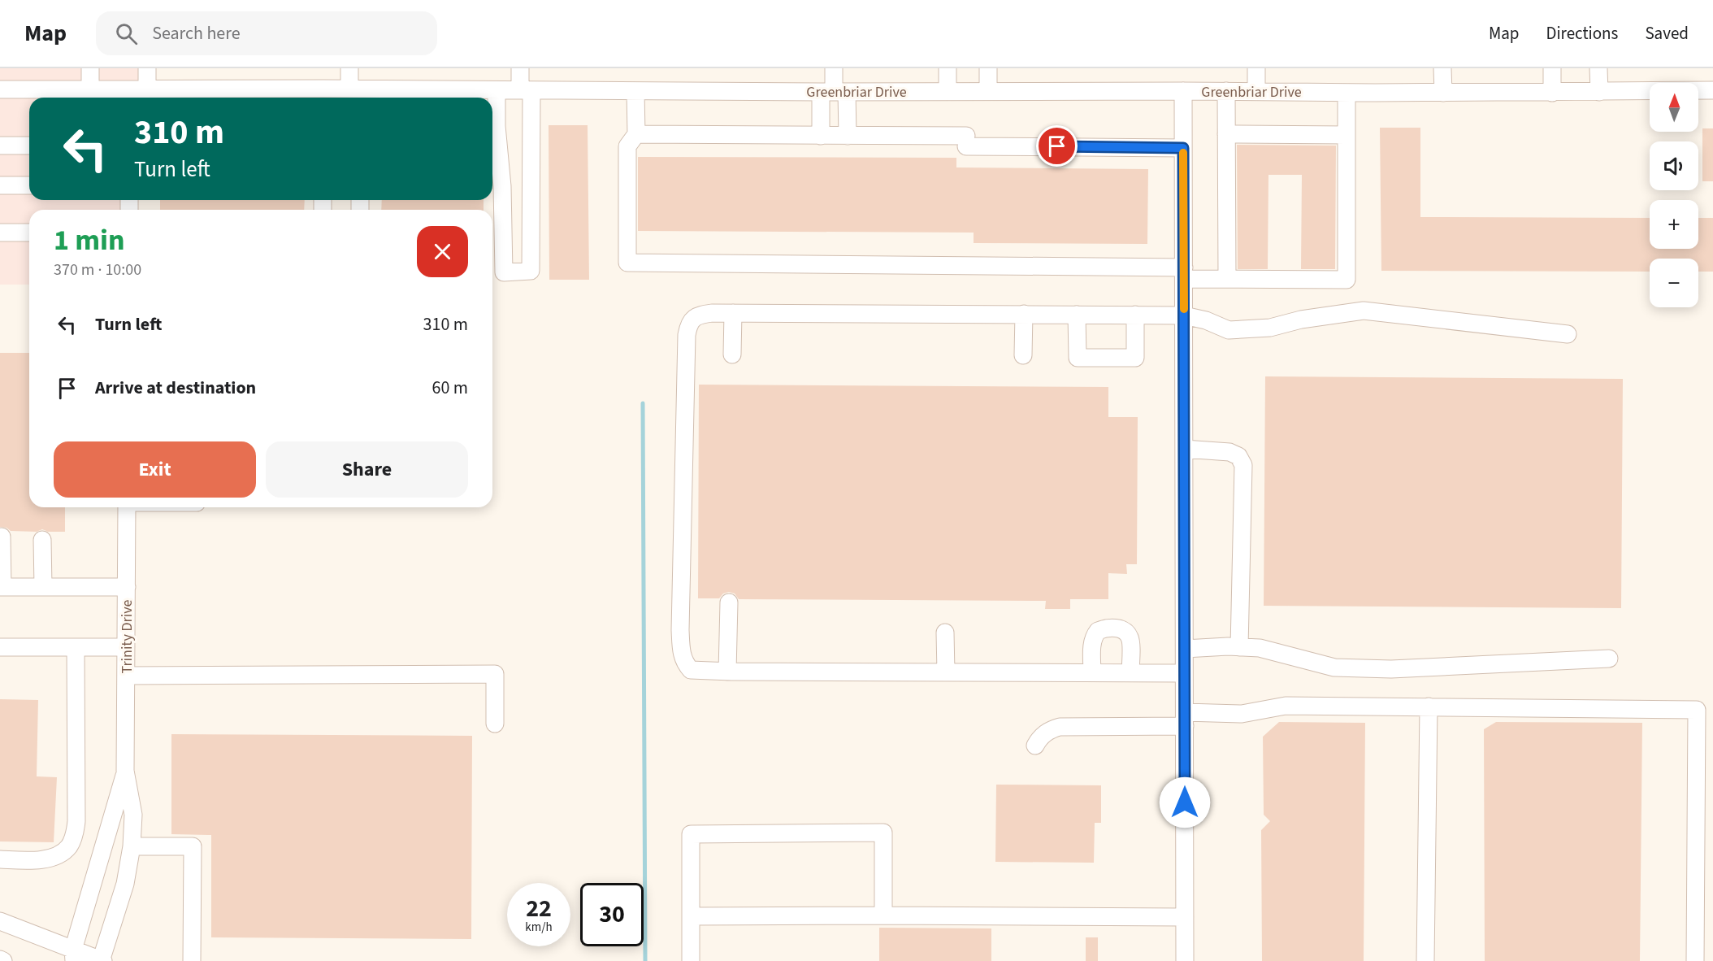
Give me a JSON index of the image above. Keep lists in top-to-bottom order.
{
  "streets": {
    "street": ["Greenbriar Drive", "Trinity Drive"]
  },
  "north": "top",
  "page": {
    "header": "Map",
    "search": "Search here",
    "nav": ["Map", "Directions", "Saved"],
    "map_buttons": ["+", "−"],
    "turn": ["310 m", "Turn left"],
    "heading": ["1 min", "370 m · 10:00"],
    "list": [
      {
        "name": "Turn left",
        "value": "310 m"
      },
      {
        "name": "Arrive at destination",
        "value": "60 m"
      }
    ],
    "buttons": ["Exit", "Share"],
    "speed": "22 km/h",
    "limit": "30"
  }
}
